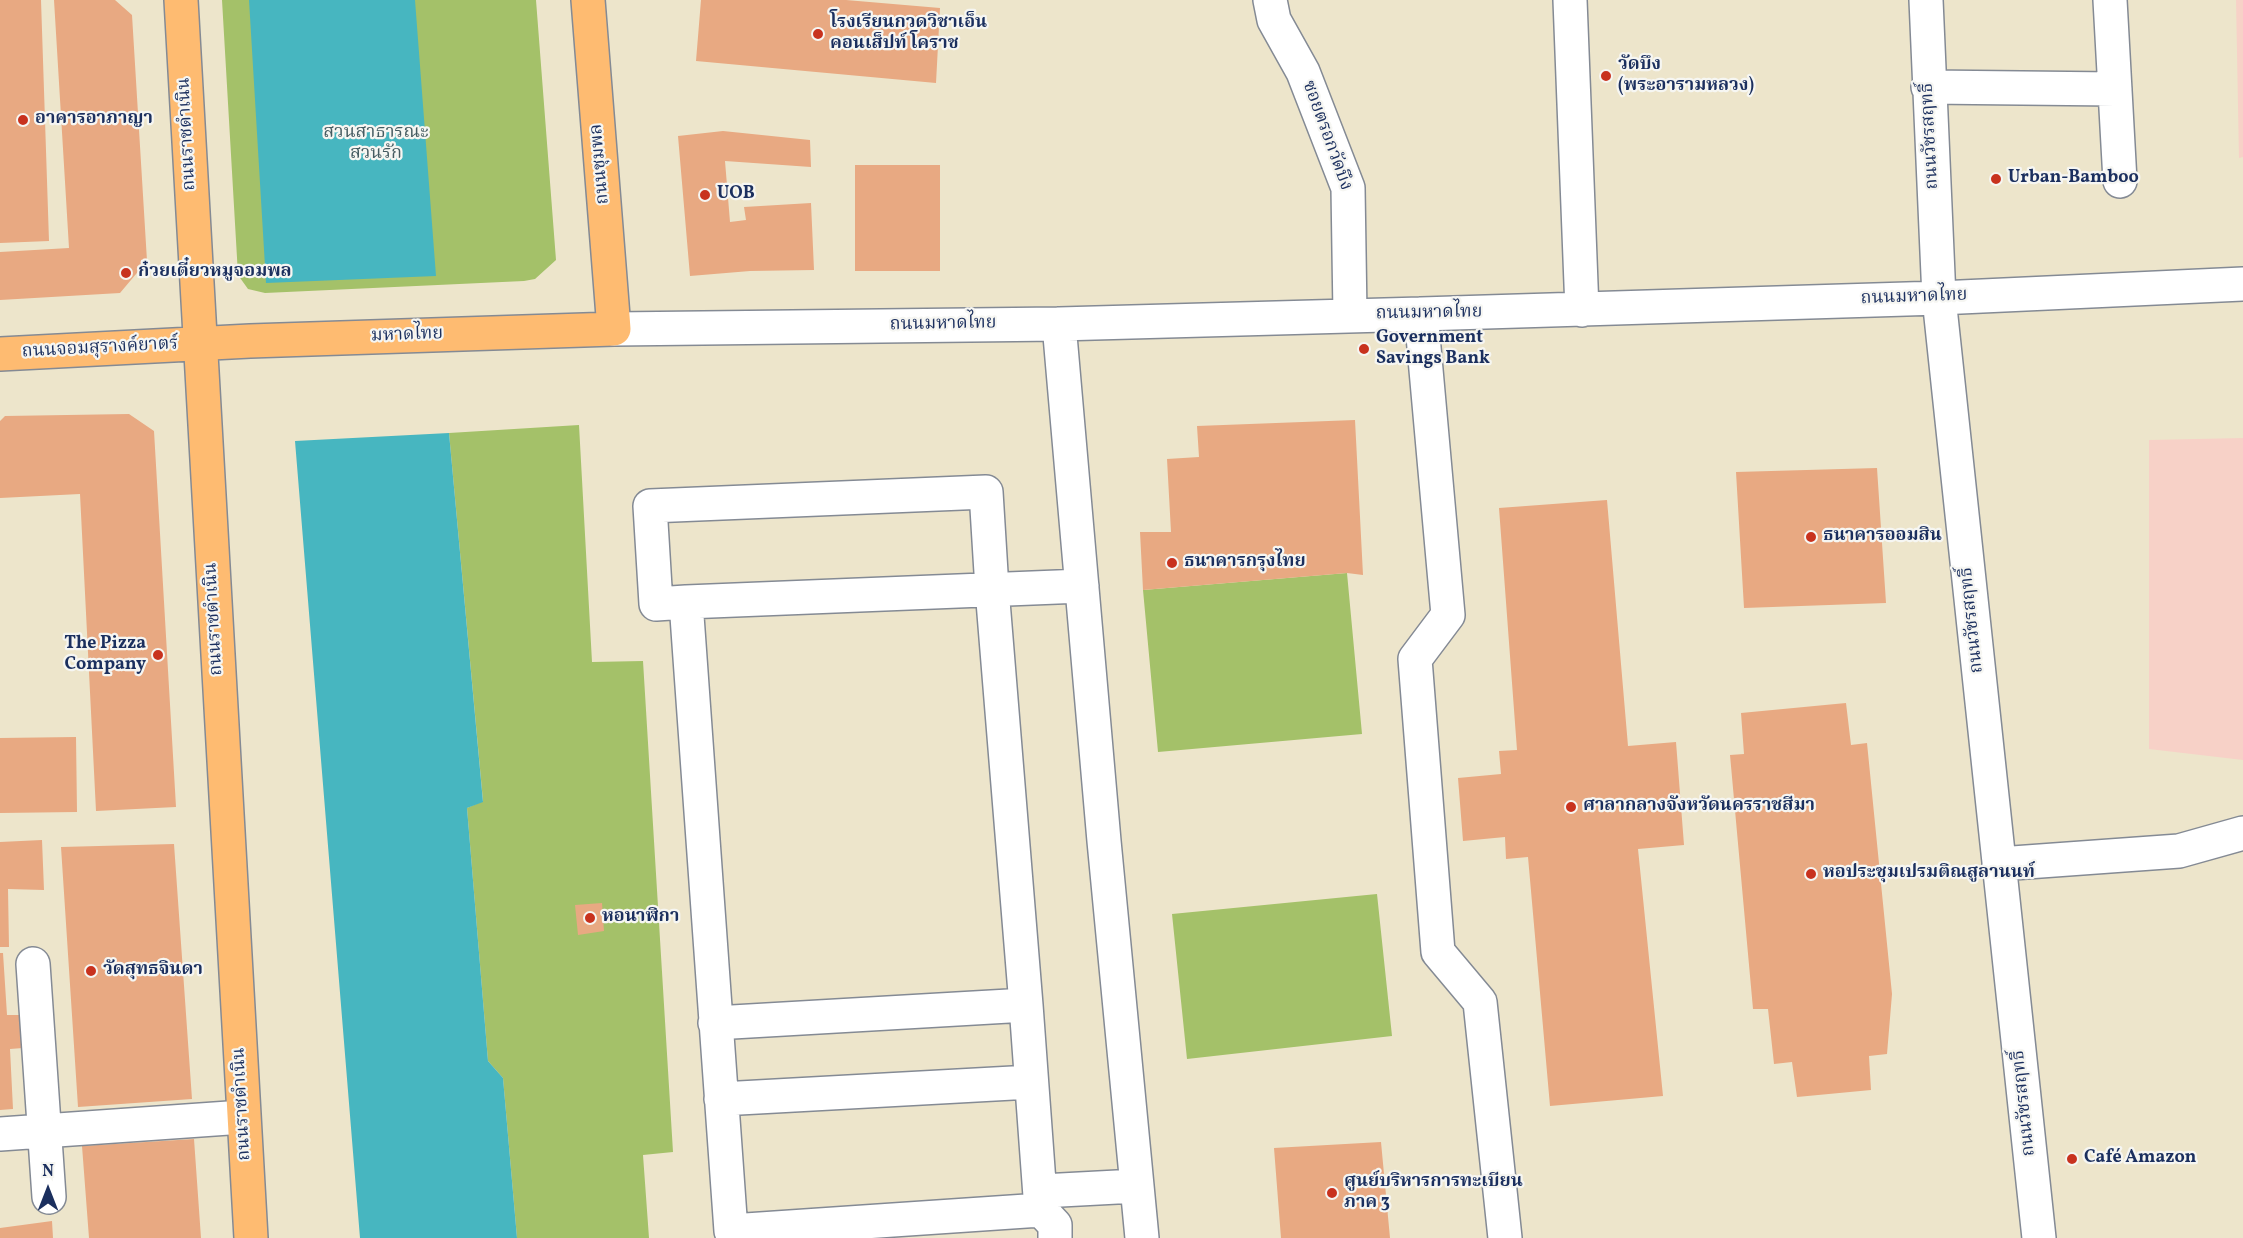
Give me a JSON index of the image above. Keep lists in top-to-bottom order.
{
  "streets": {
    "main road": [
      "ถนนราชดำเนิน",
      "ถนนชุมพล",
      "มหาดไทย",
      "ถนนจอมสุรางค์ยาตร์"
    ],
    "street": ["ซอยตรอกวัดบึง", "ถนนวัชรสฤทธิ์", "ถนนมหาดไทย"]
  },
  "crossings": [
    ["ถนนราชดำเนิน", "มหาดไทย"],
    ["ถนนราชดำเนิน", "ถนนจอมสุรางค์ยาตร์"],
    ["ซอยตรอกวัดบึง", "ถนนมหาดไทย"],
    ["ถนนวัชรสฤทธิ์", "ถนนมหาดไทย"],
    ["ถนนชุมพล", "ถนนมหาดไทย"],
    ["ถนนชุมพล", "มหาดไทย"],
    ["ถนนมหาดไทย", "มหาดไทย"],
    ["มหาดไทย", "ถนนจอมสุรางค์ยาตร์"]
  ],
  "parks": ["สวนสาธารณะ สวนรัก"],
  "places": [
    "โรงเรียนกวดวิชาเอ็น คอนเส็ปท์ โคราช",
    "วัดบึง (พระอารามหลวง)",
    "อาคารอาภาญา",
    "Urban-Bamboo",
    "UOB",
    "ก๋วยเตี๋ยวหมูจอมพล",
    "Government Savings Bank",
    "ธนาคารออมสิน",
    "ธนาคารกรุงไทย",
    "The Pizza Company",
    "ศาลากลางจังหวัดนครราชสีมา",
    "หอประชุมเปรมติณสูลานนท์",
    "หอนาฬิกา",
    "วัดสุทธจินดา",
    "Café Amazon",
    "ศูนย์บริหารการทะเบียน ภาค 3"
  ],
  "north": "top"
}
